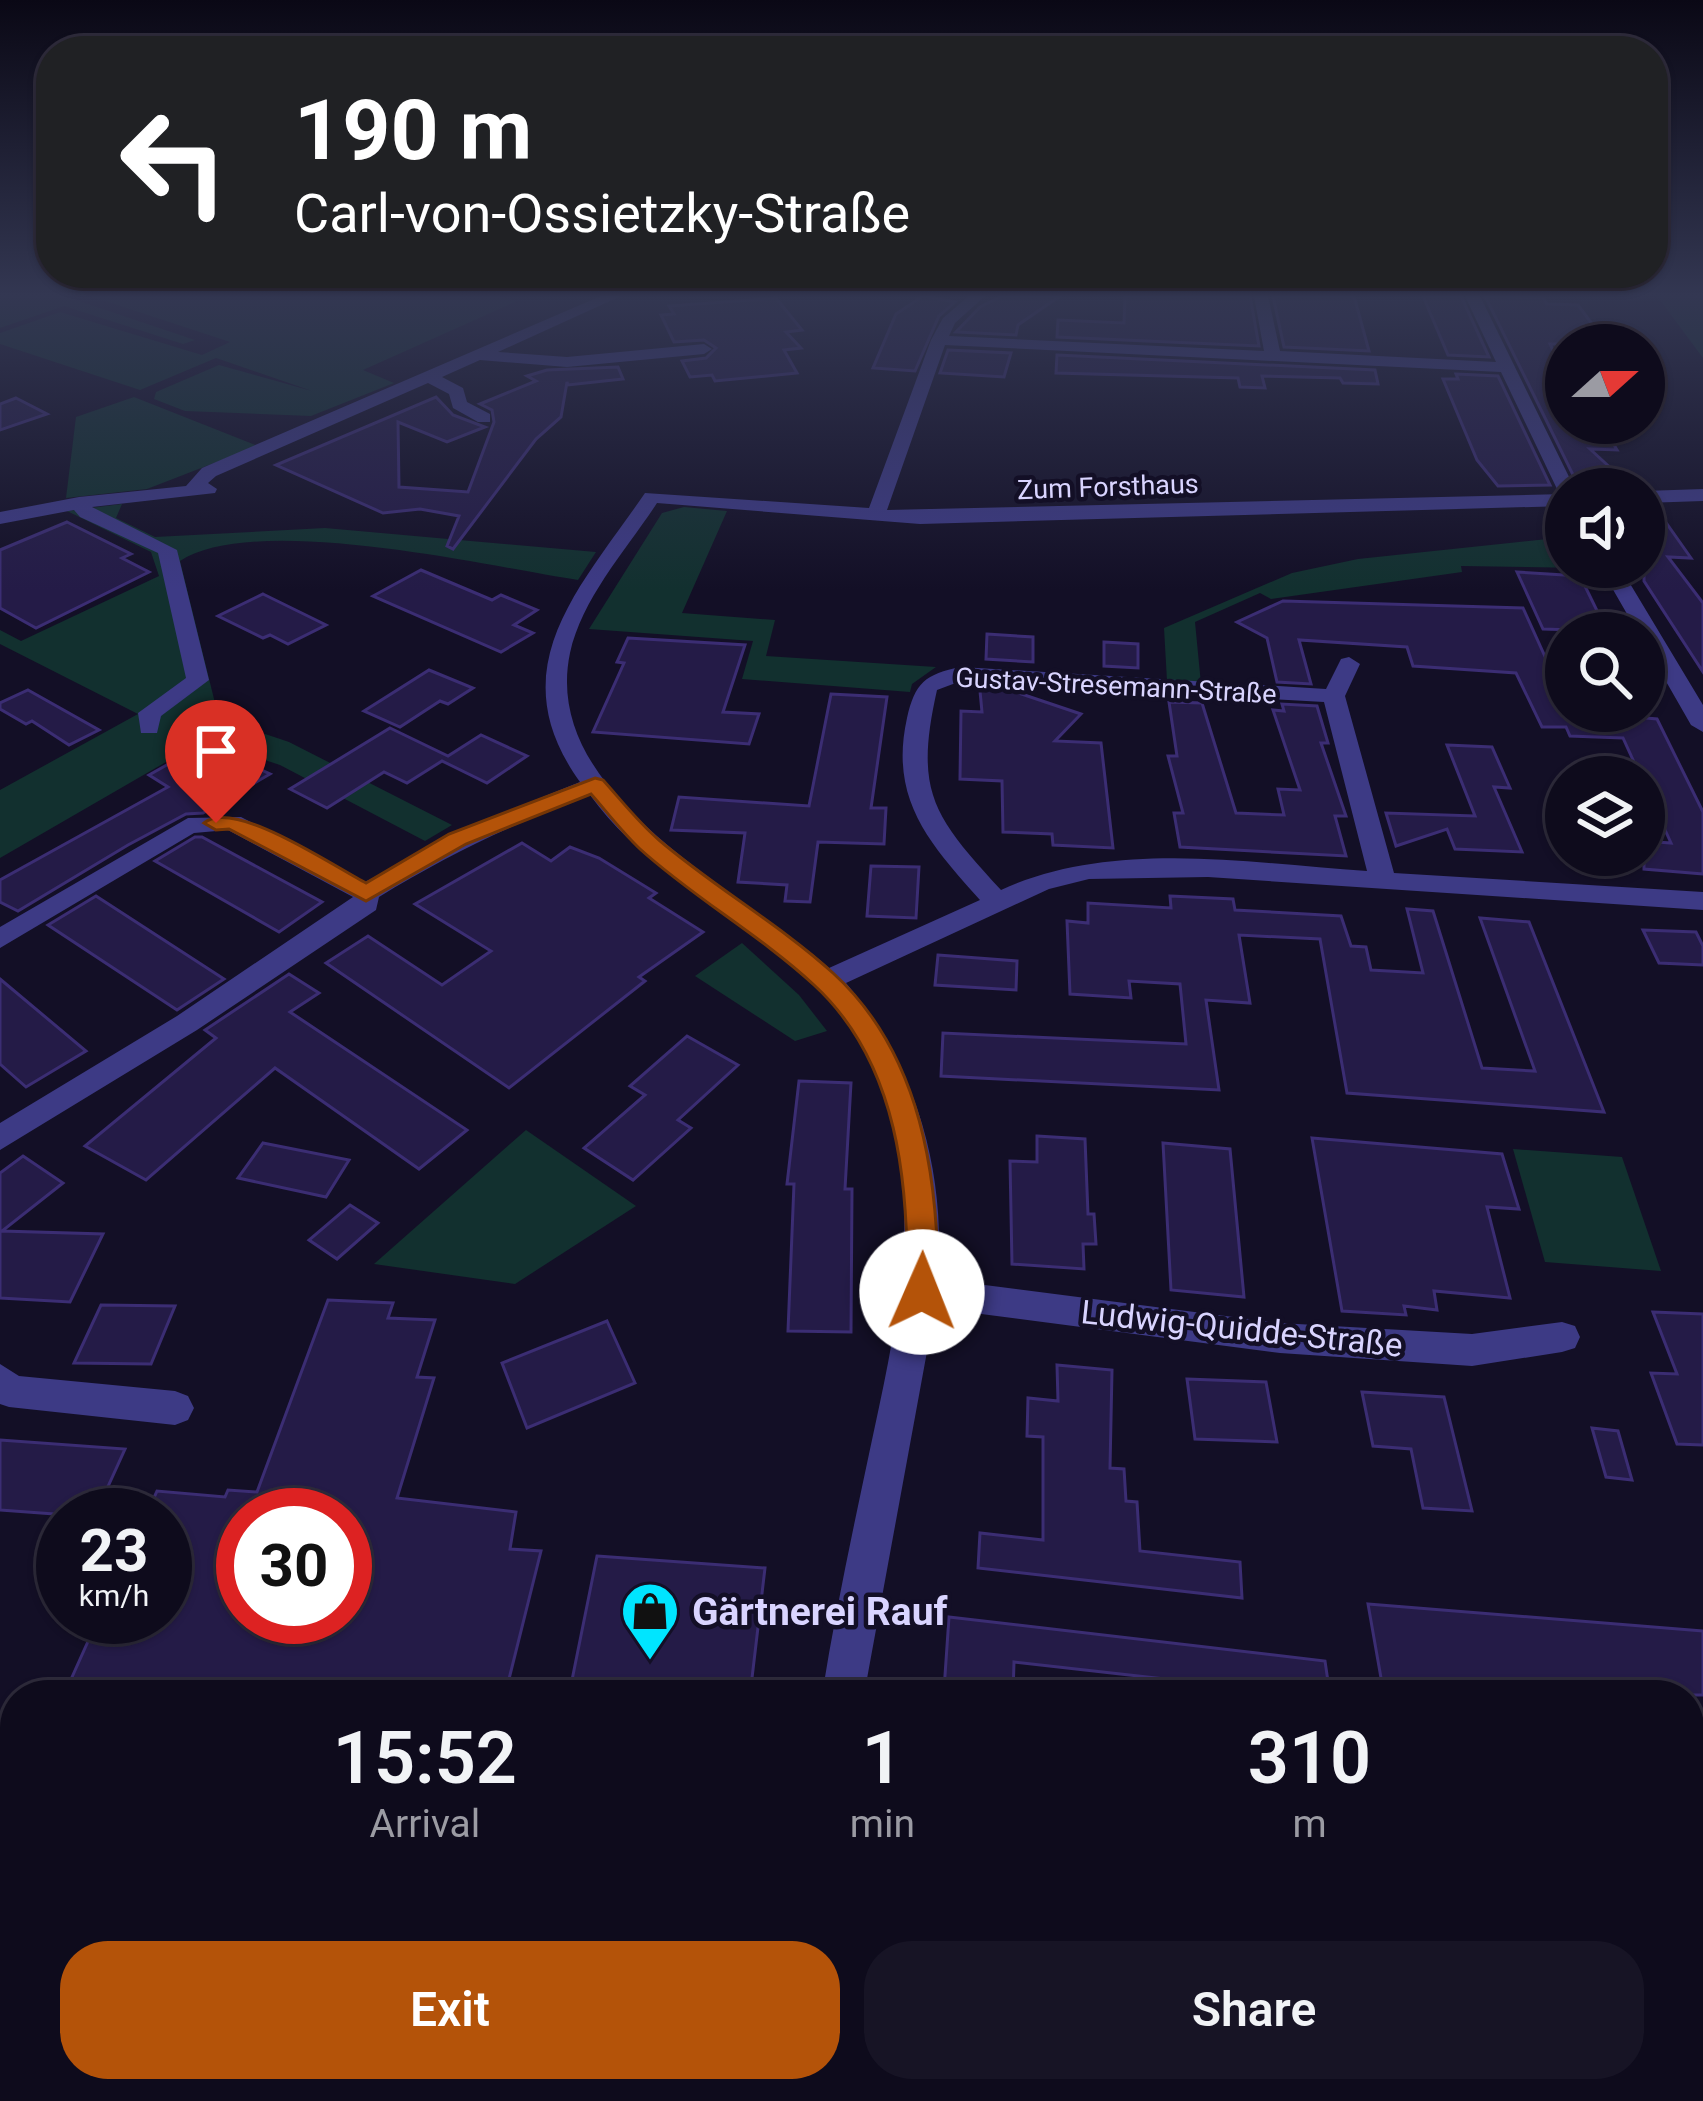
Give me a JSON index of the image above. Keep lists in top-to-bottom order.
{
  "streets": {
    "street": ["Zum Forsthaus", "Gustav-Stresemann-Straße", "Ludwig-Quidde-Straße"]
  },
  "places": {
    "shop": ["Gärtnerei Rauf"]
  },
  "north": "right",
  "page": {
    "turn": ["190 m", "Carl-von-Ossietzky-Straße"],
    "speed": "23 km/h",
    "limit": "30",
    "eta": [
      "15:52",
      "Arrival",
      "1",
      "min",
      "310",
      "m"
    ],
    "buttons": ["Exit", "Share"]
  }
}
